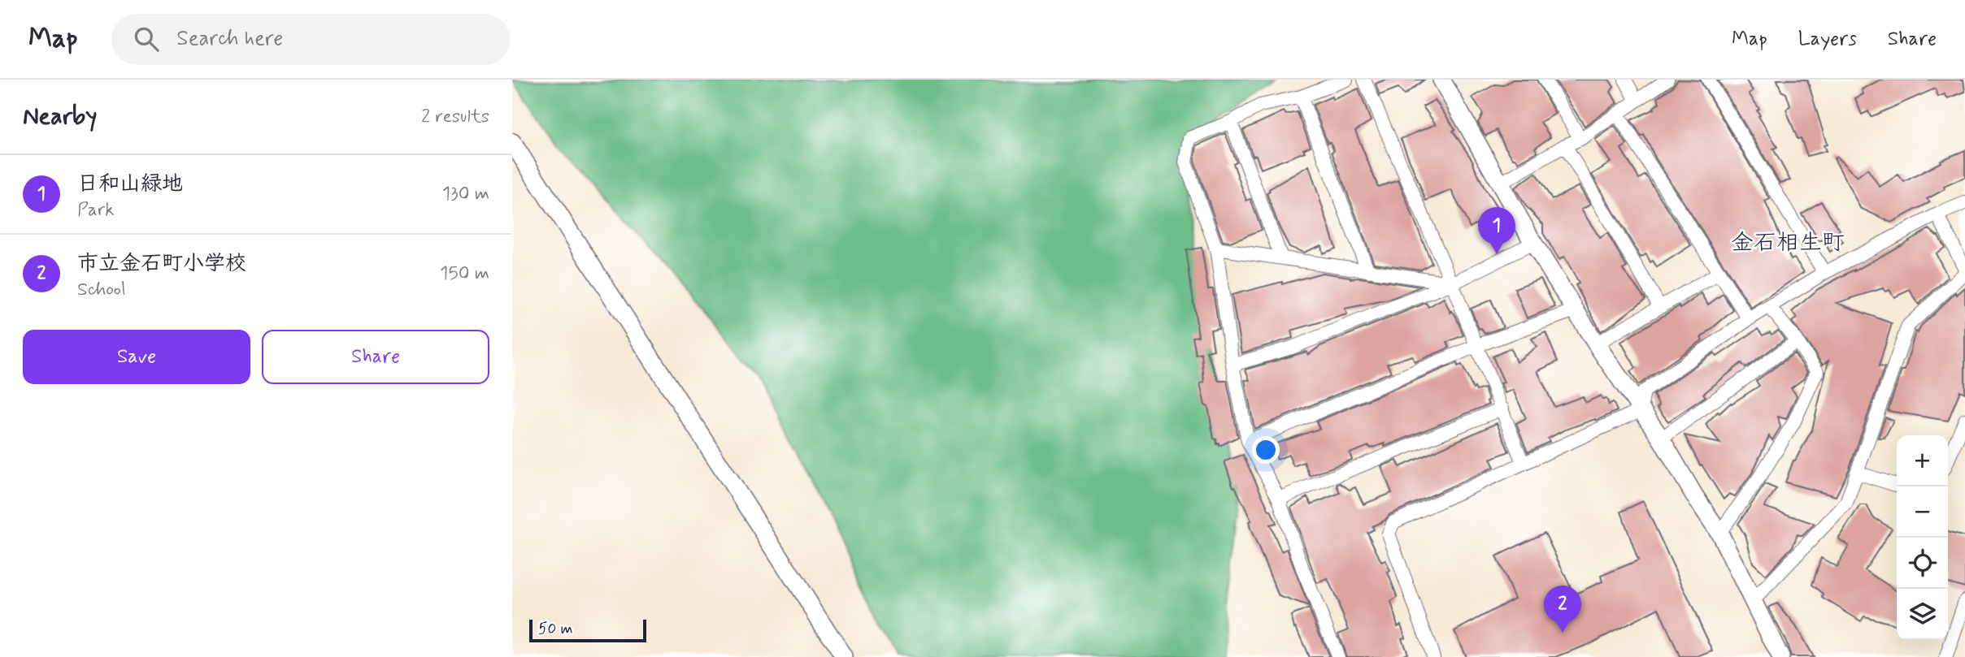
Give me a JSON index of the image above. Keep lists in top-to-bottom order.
{
  "districts": ["金石相生町"],
  "scale_bar": "50 m",
  "page": {
    "header": "Map",
    "search": "Search here",
    "nav": ["Map", "Layers", "Share"],
    "heading": ["Nearby", "2 results"],
    "list": [
      {
        "mark": "1",
        "name": "日和山緑地",
        "note": "Park",
        "value": "130 m"
      },
      {
        "mark": "2",
        "name": "市立金石町小学校",
        "note": "School",
        "value": "150 m"
      }
    ],
    "pins": ["1", "2"],
    "buttons": ["Save", "Share"],
    "map_buttons": ["+", "−"],
    "scale": "50 m"
  }
}
